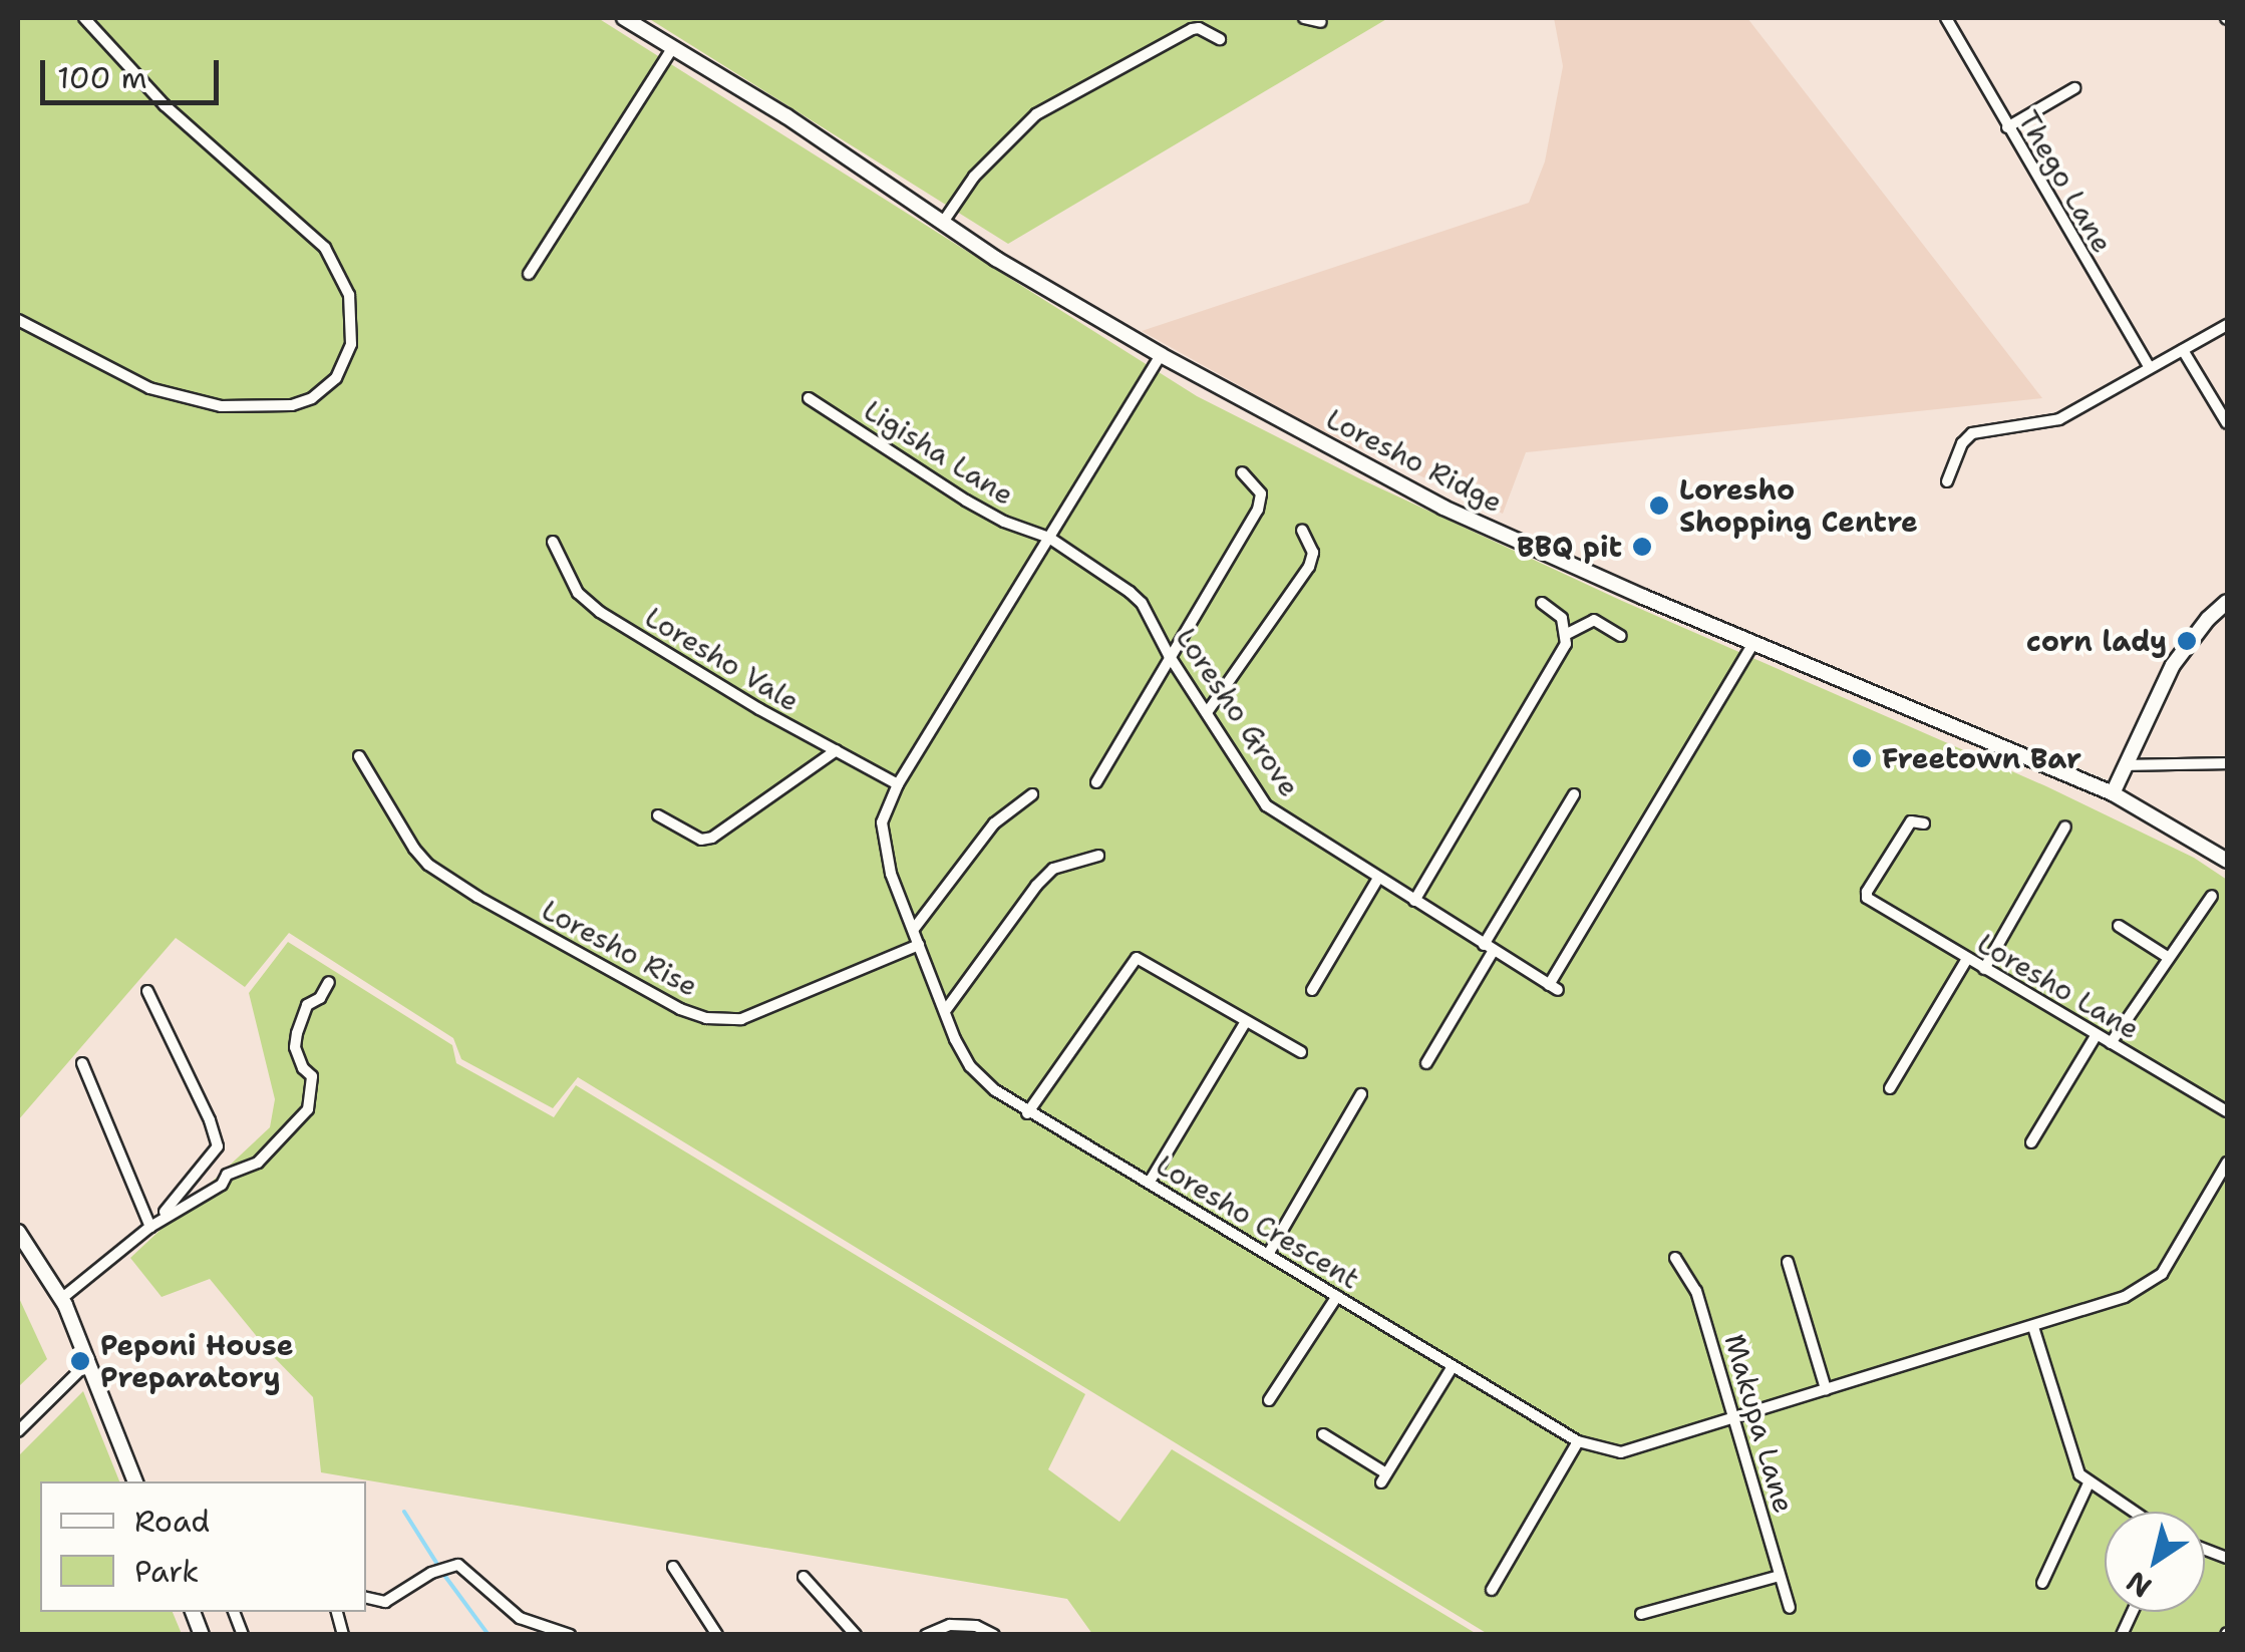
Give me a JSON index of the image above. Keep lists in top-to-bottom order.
{
  "streets": {
    "main road": ["Loresho Ridge"],
    "street": [
      "Thego Lane",
      "Ligisha Lane",
      "Loresho Vale",
      "Loresho Grove",
      "Loresho Rise",
      "Loresho Lane",
      "Loresho Crescent",
      "Makupa Lane"
    ]
  },
  "crossings": [
    ["Ligisha Lane", "Loresho Grove"],
    ["Ligisha Lane", "Loresho Crescent"],
    ["Loresho Ridge", "Loresho Grove"],
    ["Loresho Ridge", "Loresho Crescent"],
    ["Loresho Vale", "Loresho Crescent"],
    ["Loresho Grove", "Loresho Crescent"],
    ["Loresho Rise", "Loresho Crescent"],
    ["Loresho Crescent", "Makupa Lane"]
  ],
  "places": [
    "Loresho Shopping Centre",
    "BBQ pit",
    "corn lady",
    "Freetown Bar",
    "Peponi House Preparatory"
  ],
  "legend": ["Road", "Park"],
  "scale_bar": "100 m",
  "north": "bottom left"
}
